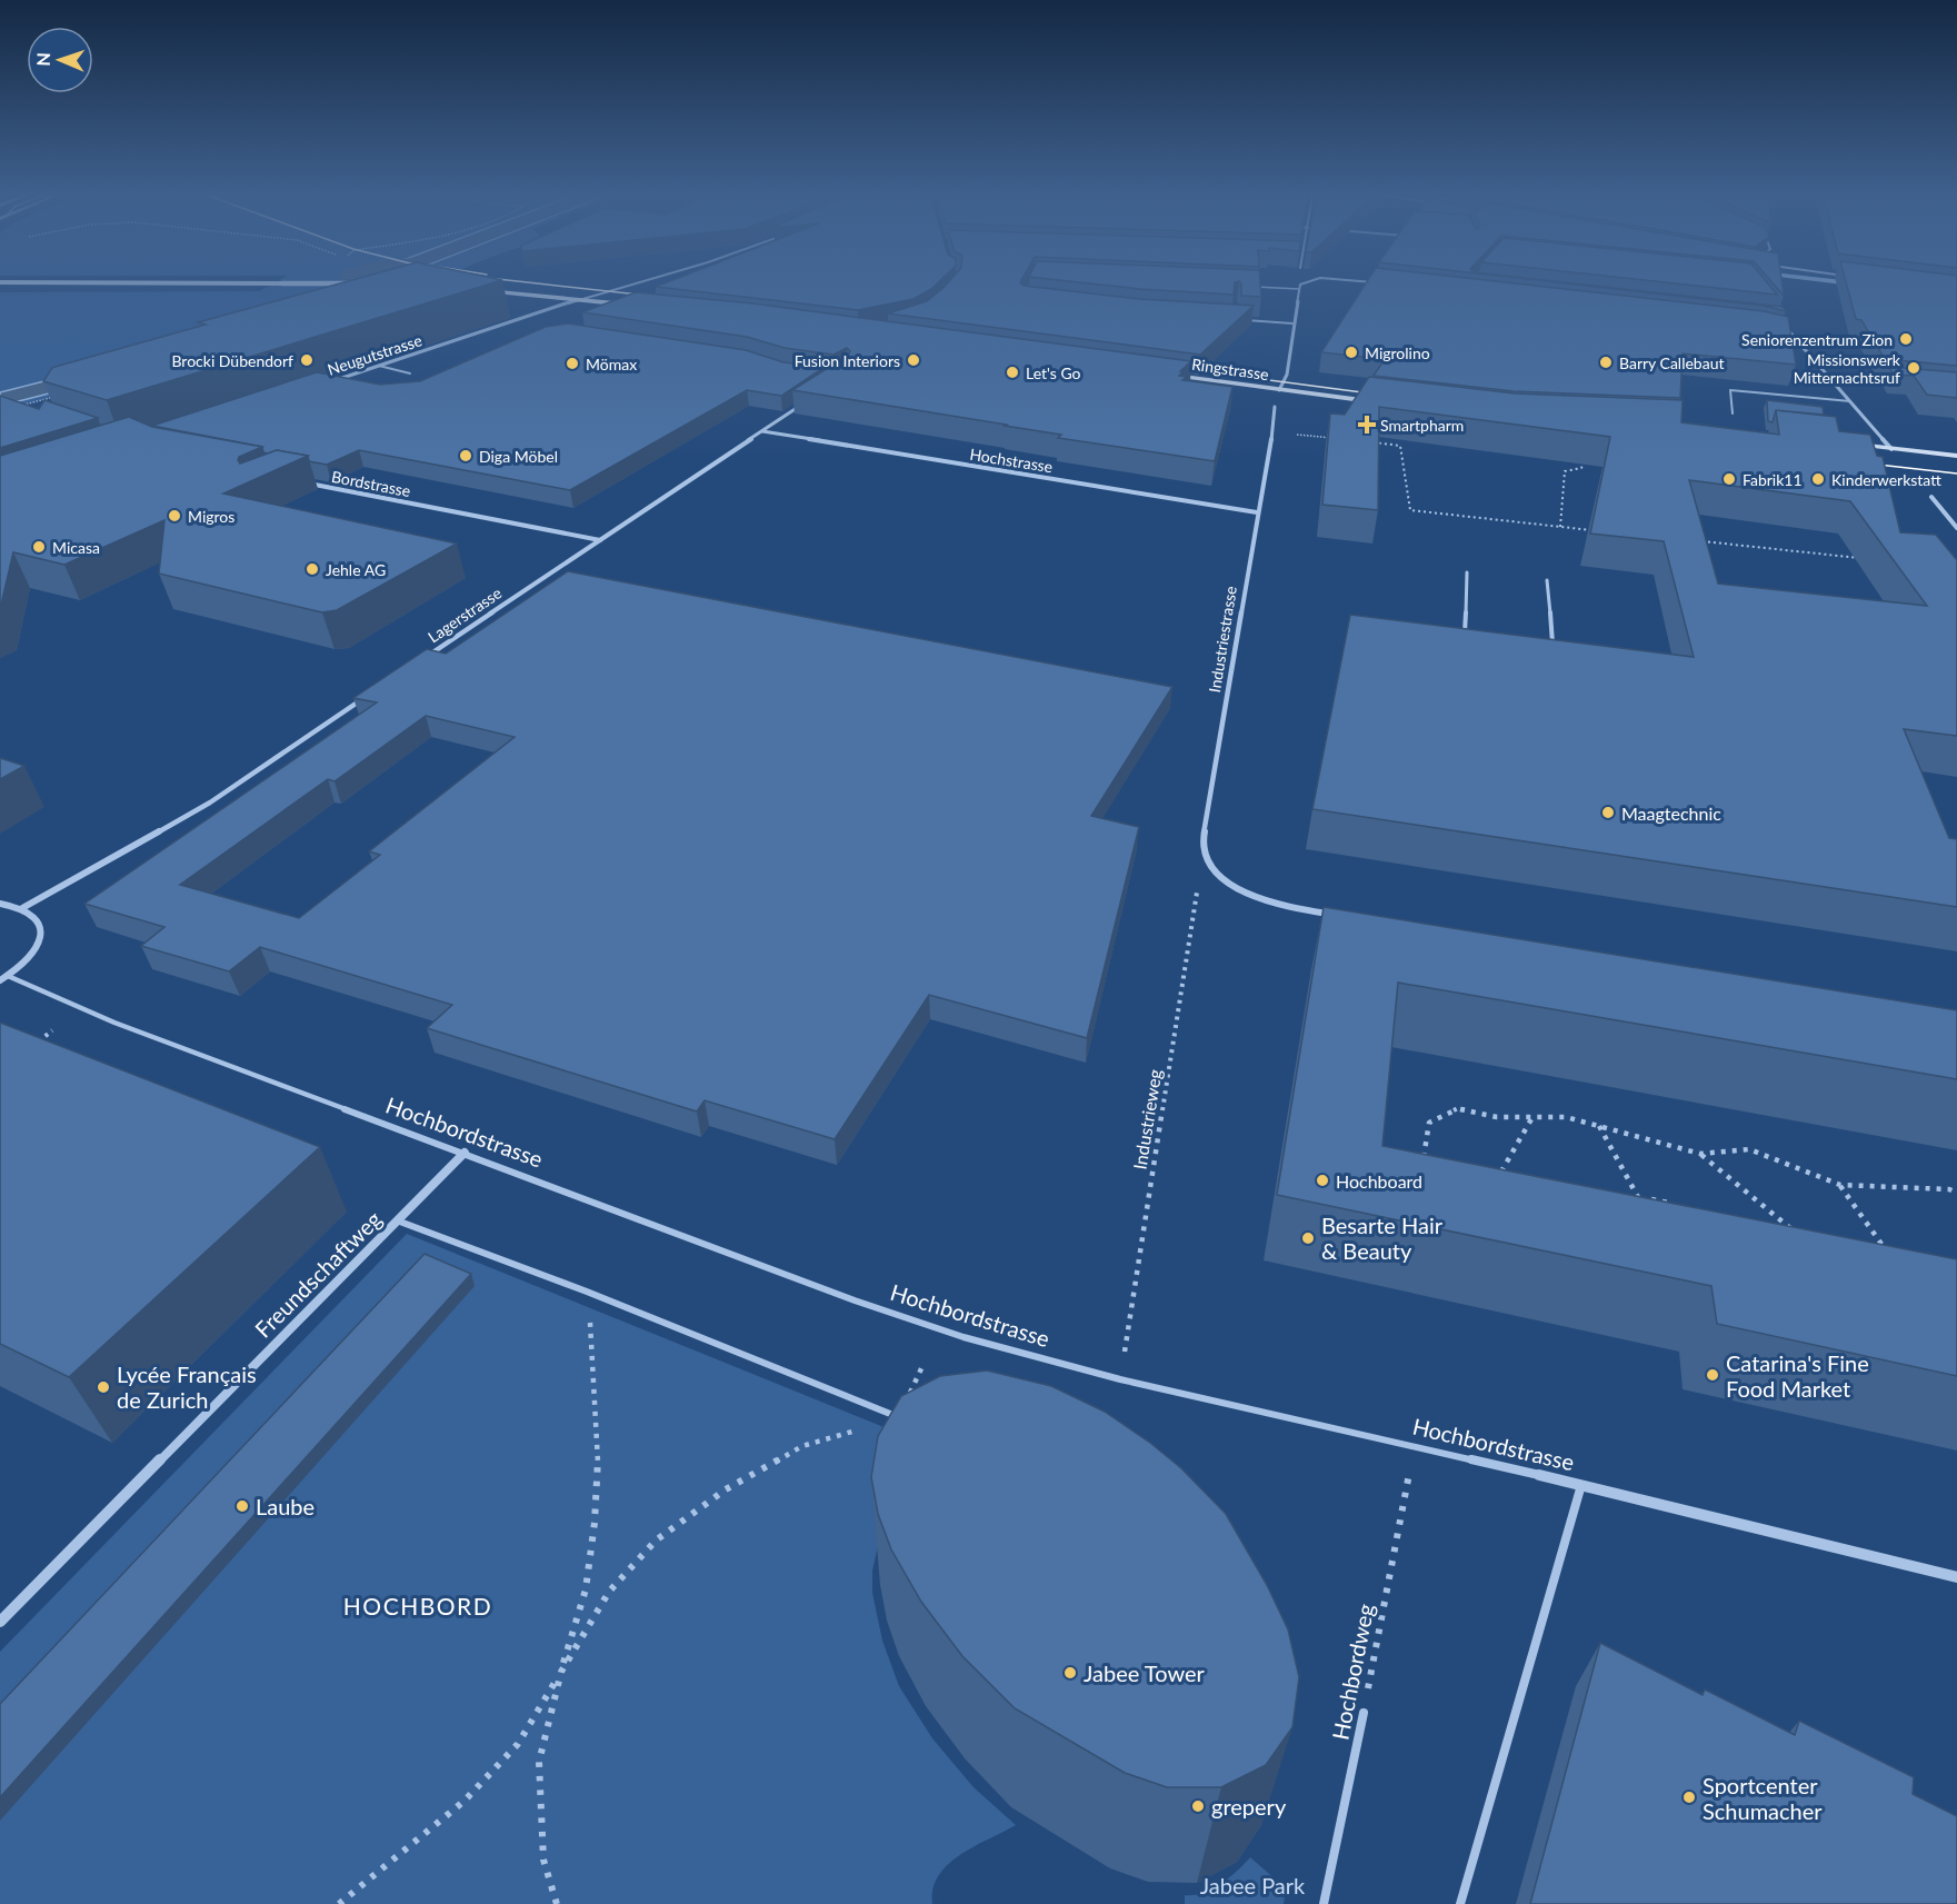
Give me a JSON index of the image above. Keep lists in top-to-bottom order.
{
  "streets": {
    "main road": ["Ringstrasse"],
    "street": [
      "Neugutstrasse",
      "Hochstrasse",
      "Bordstrasse",
      "Lagerstrasse",
      "Industriestrasse",
      "Hochbordstrasse",
      "Freundschaftweg"
    ],
    "lane": ["Hochbordweg"],
    "path": ["Industrieweg"]
  },
  "crossings": [
    ["Hochstrasse", "Lagerstrasse"],
    ["Hochstrasse", "Industriestrasse"],
    ["Bordstrasse", "Lagerstrasse"],
    ["Industriestrasse", "Industrieweg"],
    ["Industrieweg", "Hochbordstrasse"],
    ["Hochbordstrasse", "Freundschaftweg"],
    ["Hochbordstrasse", "Hochbordweg"]
  ],
  "districts": ["HOCHBORD"],
  "parks": ["Jabee Park"],
  "places": {
    "other": [
      "Seniorenzentrum Zion",
      "Migrolino",
      "Brocki Dübendorf",
      "Fusion Interiors",
      "Barry Callebaut",
      "Mömax",
      "Missionswerk Mitternachtsruf",
      "Let's Go",
      "Diga Möbel",
      "Fabrik11",
      "Kinderwerkstatt",
      "Migros",
      "Micasa",
      "Jehle AG",
      "Maagtechnic",
      "Hochboard",
      "Besarte Hair & Beauty",
      "Catarina's Fine Food Market",
      "Lycée Français de Zurich",
      "Laube",
      "Jabee Tower",
      "Sportcenter Schumacher",
      "grepery"
    ],
    "health": ["Smartpharm"]
  },
  "north": "left"
}
